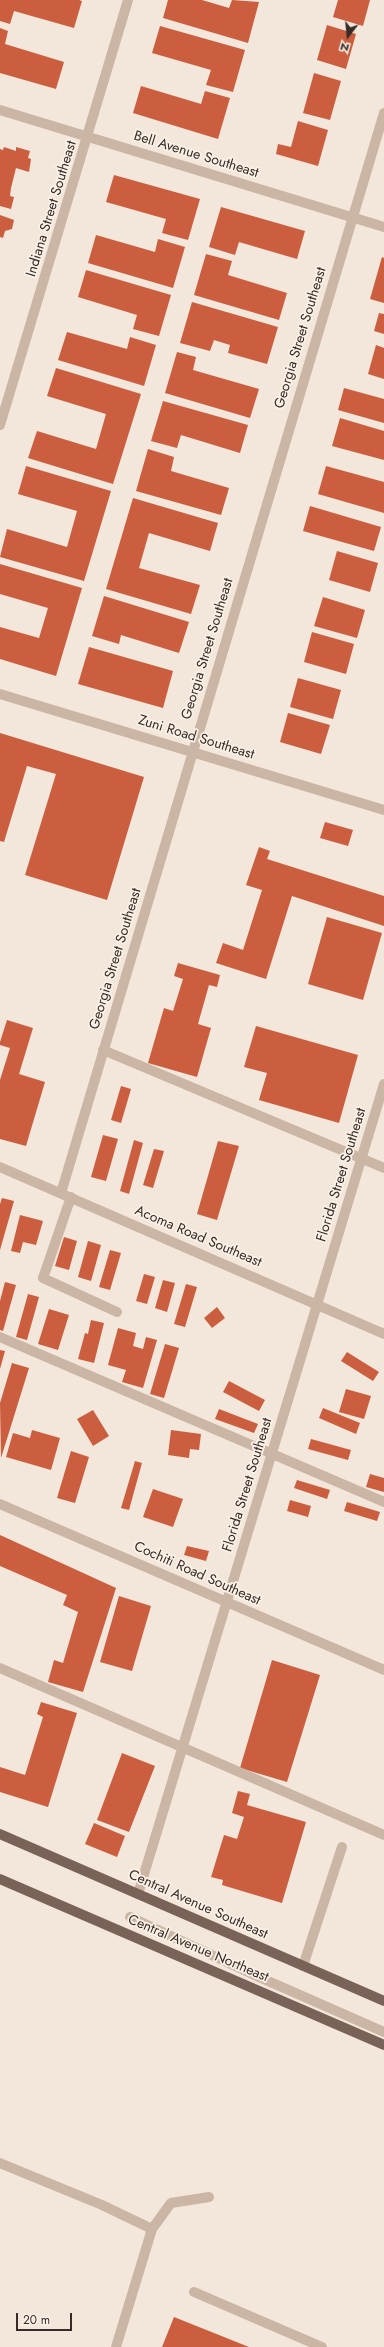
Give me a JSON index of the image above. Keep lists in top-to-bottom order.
{
  "streets": {
    "main road": ["Central Avenue Southeast", "Central Avenue Northeast"],
    "street": [
      "Bell Avenue Southeast",
      "Indiana Street Southeast",
      "Georgia Street Southeast",
      "Zuni Road Southeast",
      "Florida Street Southeast",
      "Acoma Road Southeast",
      "Cochiti Road Southeast"
    ]
  },
  "crossings": [
    ["Bell Avenue Southeast", "Indiana Street Southeast"],
    ["Bell Avenue Southeast", "Georgia Street Southeast"],
    ["Georgia Street Southeast", "Zuni Road Southeast"],
    ["Georgia Street Southeast", "Acoma Road Southeast"],
    ["Florida Street Southeast", "Acoma Road Southeast"],
    ["Florida Street Southeast", "Cochiti Road Southeast"],
    ["Florida Street Southeast", "Central Avenue Southeast"]
  ],
  "scale_bar": "20 m",
  "north": "bottom"
}
